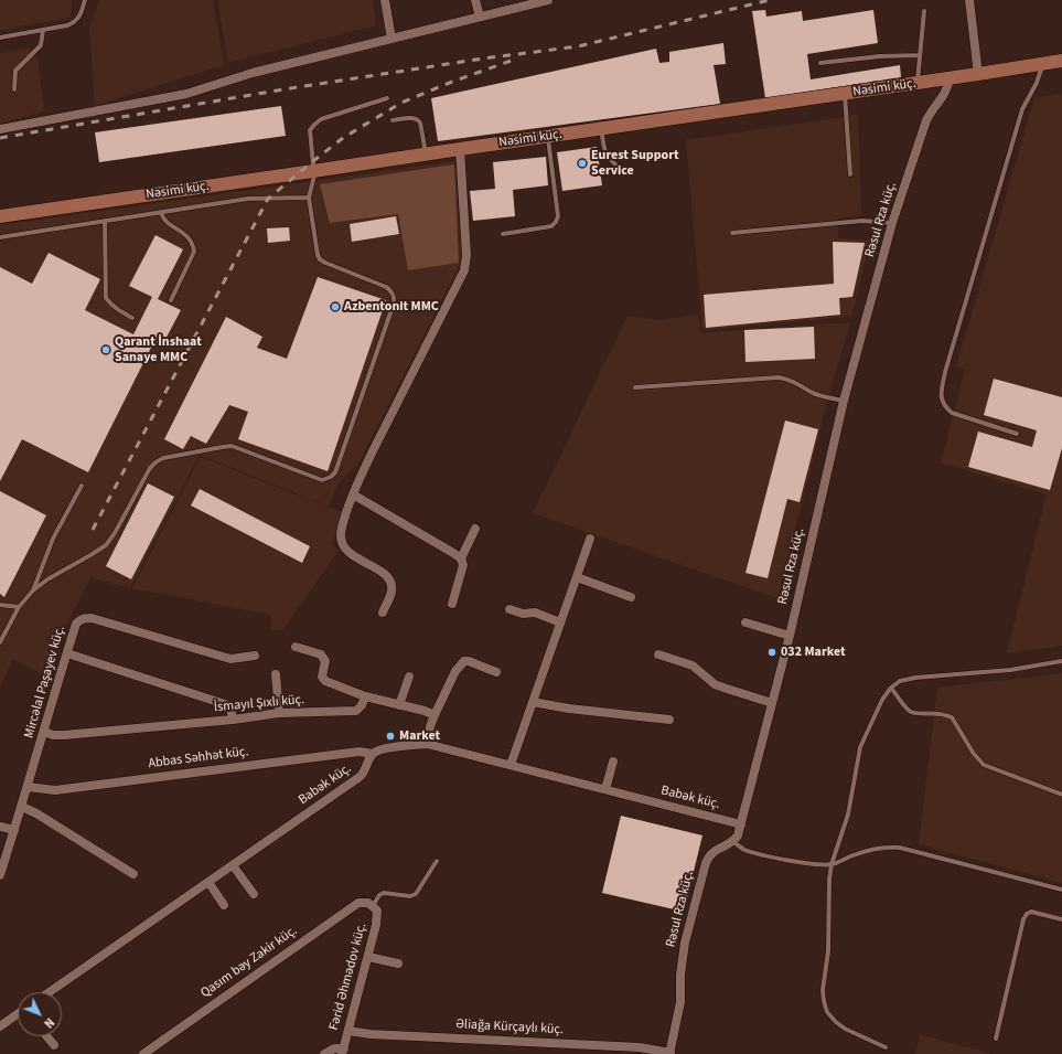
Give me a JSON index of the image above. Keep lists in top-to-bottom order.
{
  "streets": {
    "street": [
      "Nəsimi küç.",
      "Rəsul Rza küç.",
      "Mircəlal Paşayev küç.",
      "İsmayıl Şıxlı küç.",
      "Abbas Səhhət küç.",
      "Babək küç.",
      "Qasım bəy Zakir küç.",
      "Fərid Əhmədov küç.",
      "Əliağa Kürçaylı küç."
    ]
  },
  "crossings": [
    ["Nəsimi küç.", "Rəsul Rza küç."],
    ["Rəsul Rza küç.", "Babək küç."],
    ["Rəsul Rza küç.", "Əliağa Kürçaylı küç."],
    ["Mircəlal Paşayev küç.", "İsmayıl Şıxlı küç."],
    ["Mircəlal Paşayev küç.", "Abbas Səhhət küç."],
    ["Abbas Səhhət küç.", "Babək küç."],
    ["Qasım bəy Zakir küç.", "Fərid Əhmədov küç."],
    ["Fərid Əhmədov küç.", "Əliağa Kürçaylı küç."]
  ],
  "places": [
    "Eurest Support Service",
    "Azbentonit MMC",
    "Qarant İnshaat Sanaye MMC",
    "032 Market",
    "Market"
  ],
  "north": "bottom right"
}
